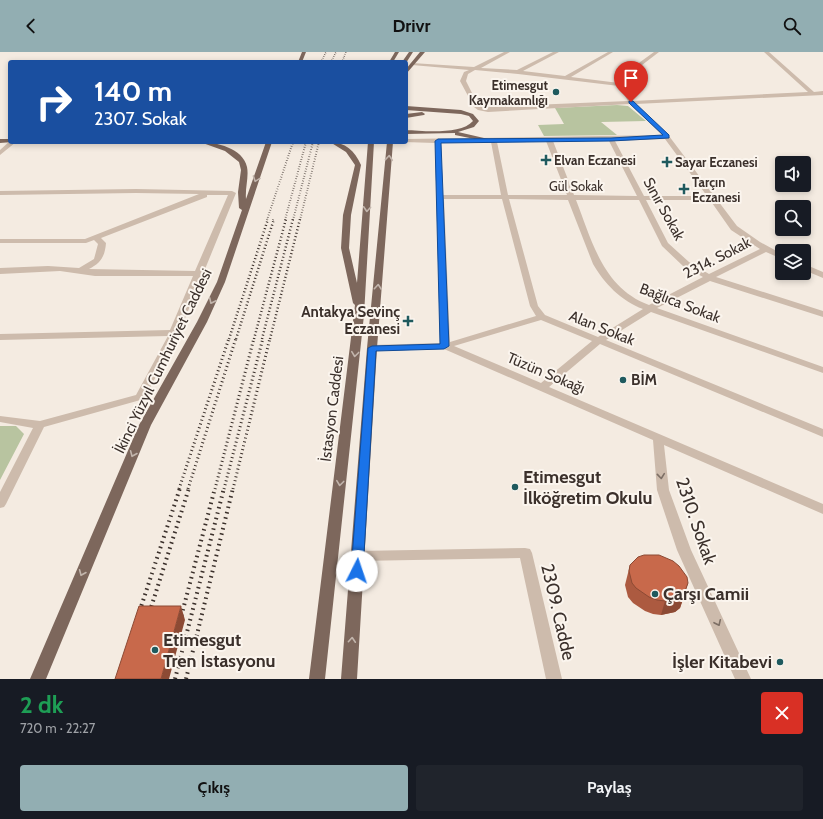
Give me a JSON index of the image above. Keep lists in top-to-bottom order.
{
  "streets": {
    "main road": ["İkinci Yüzyıl Cumhuriyet Caddesi", "İstasyon Caddesi"],
    "street": [
      "Gül Sokak",
      "Sınır Sokak",
      "2314. Sokak",
      "Bağlıca Sokak",
      "Alan Sokak",
      "Tüzün Sokağı",
      "2310. Sokak",
      "2309. Cadde"
    ]
  },
  "crossings": [
    ["Gül Sokak", "Sınır Sokak"],
    ["Gül Sokak", "Bağlıca Sokak"],
    ["Sınır Sokak", "2314. Sokak"],
    ["2314. Sokak", "Bağlıca Sokak"],
    ["2314. Sokak", "Alan Sokak"],
    ["2314. Sokak", "Tüzün Sokağı"],
    ["Tüzün Sokağı", "2310. Sokak"]
  ],
  "one_way": ["İkinci Yüzyıl Cumhuriyet Caddesi", "2310. Sokak"],
  "places": {
    "other": [
      "Etimesgut Kaymakamlığı",
      "BİM",
      "Etimesgut İlköğretim Okulu",
      "Çarşı Camii",
      "Etimesgut Tren İstasyonu",
      "İşler Kitabevi"
    ],
    "health": [
      "Elvan Eczanesi",
      "Sayar Eczanesi",
      "Tarçın Eczanesi",
      "Antakya Sevinç Eczanesi"
    ]
  },
  "page": {
    "header": "Drivr",
    "turn": ["140 m", "2307. Sokak"],
    "heading": ["2 dk", "720 m · 22:27"],
    "buttons": ["Çıkış", "Paylaş"]
  }
}
